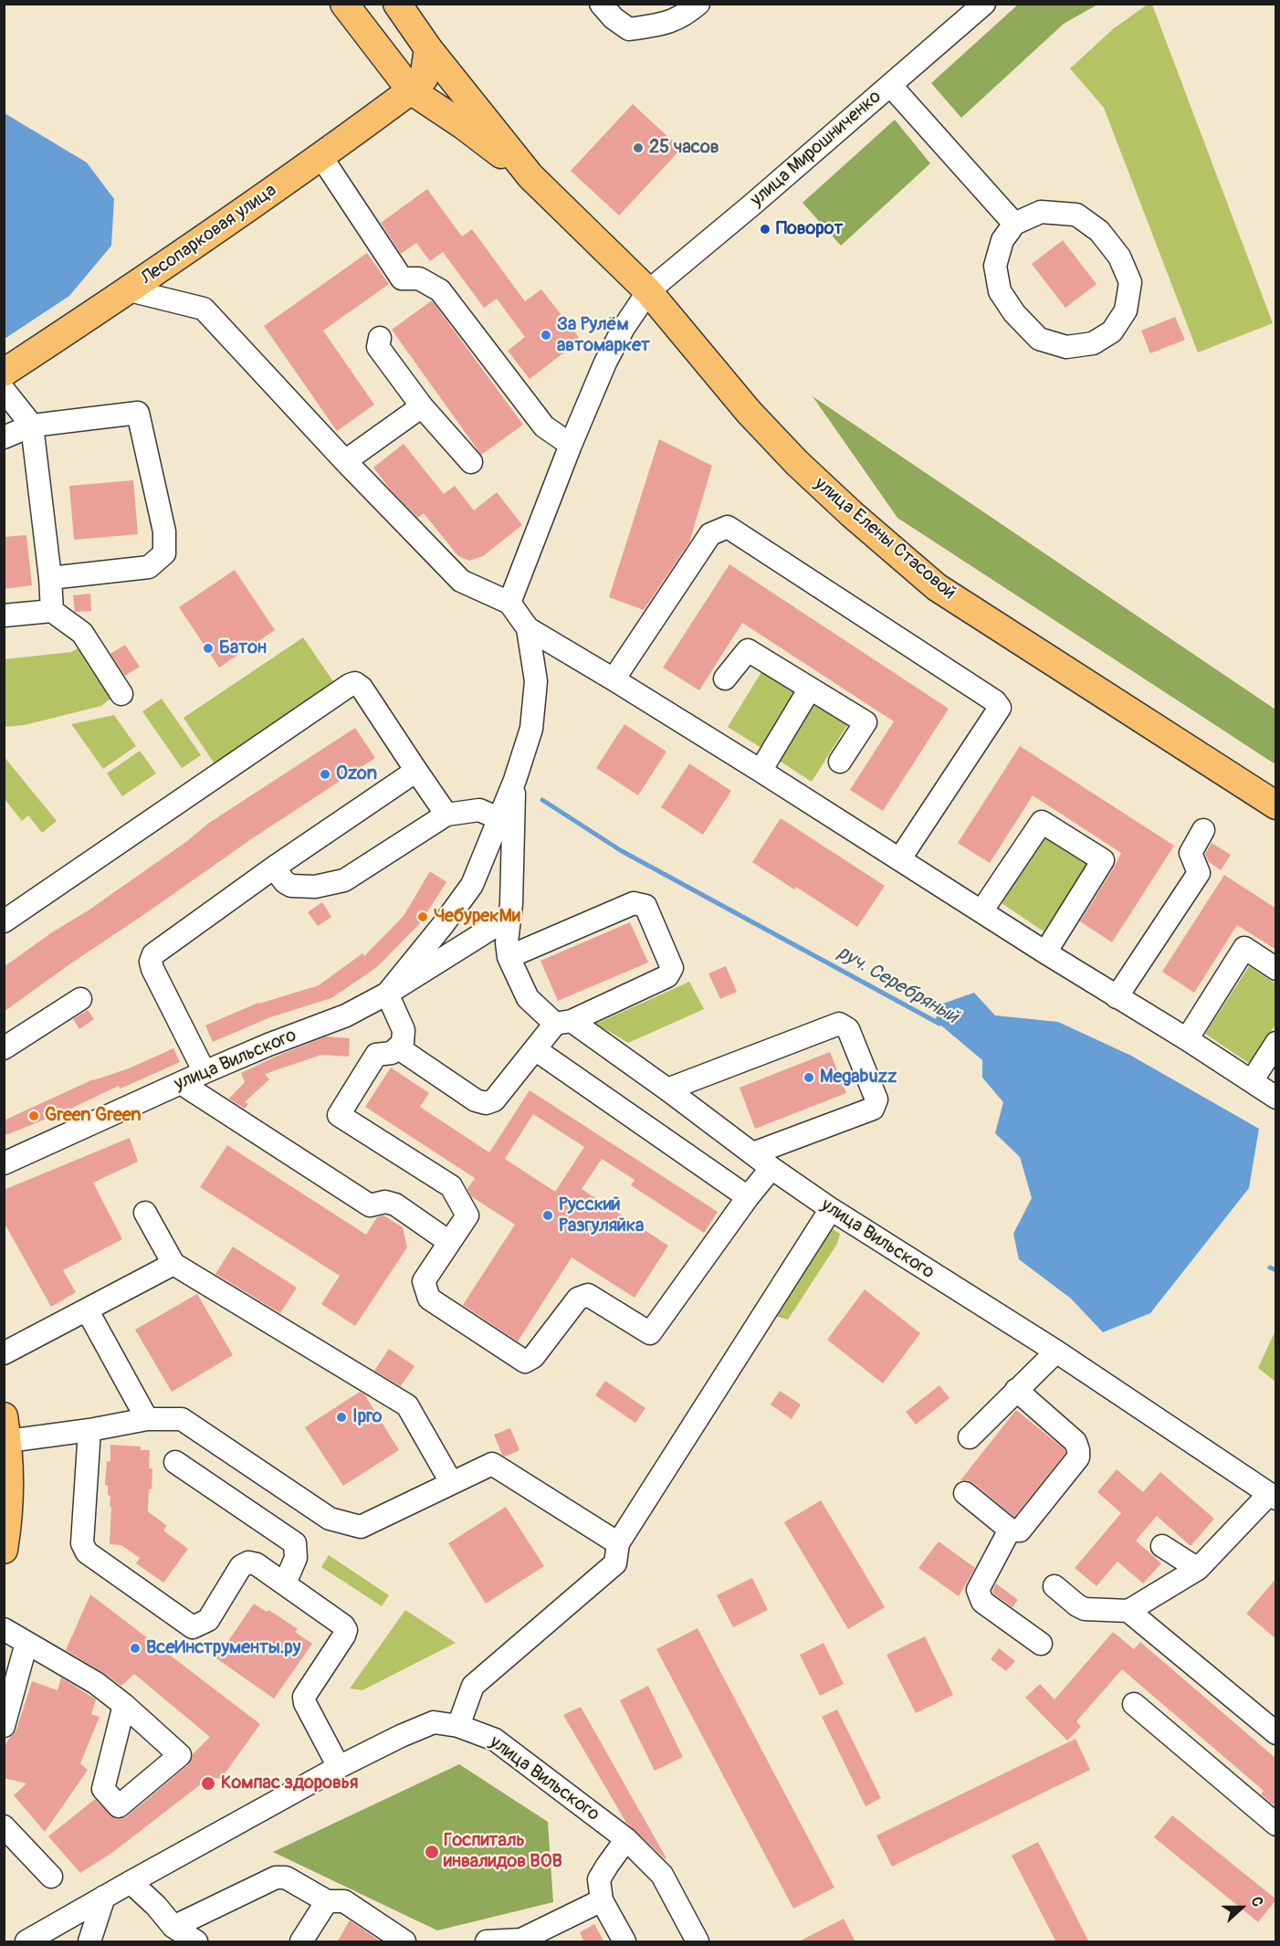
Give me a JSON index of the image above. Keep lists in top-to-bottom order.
{
  "streets": {
    "main road": ["Лесопарковая улица", "улица Елены Стасовой"],
    "street": ["улица Мирошниченко", "улица Вильского"]
  },
  "crossings": [
    ["улица Мирошниченко", "улица Елены Стасовой"],
    ["Лесопарковая улица", "улица Елены Стасовой"]
  ],
  "water": ["руч. Серебряный"],
  "places": [
    "25 часов",
    "Поворот",
    "За Рулём автомаркет",
    "Батон",
    "Ozon",
    "ЧебурекМи",
    "Megabuzz",
    "Green Green",
    "Русский Разгуляйка",
    "Ipro",
    "ВсеИнструменты.ру",
    "Компас здоровья",
    "Госпиталь инвалидов ВОВ"
  ],
  "north": "right"
}
